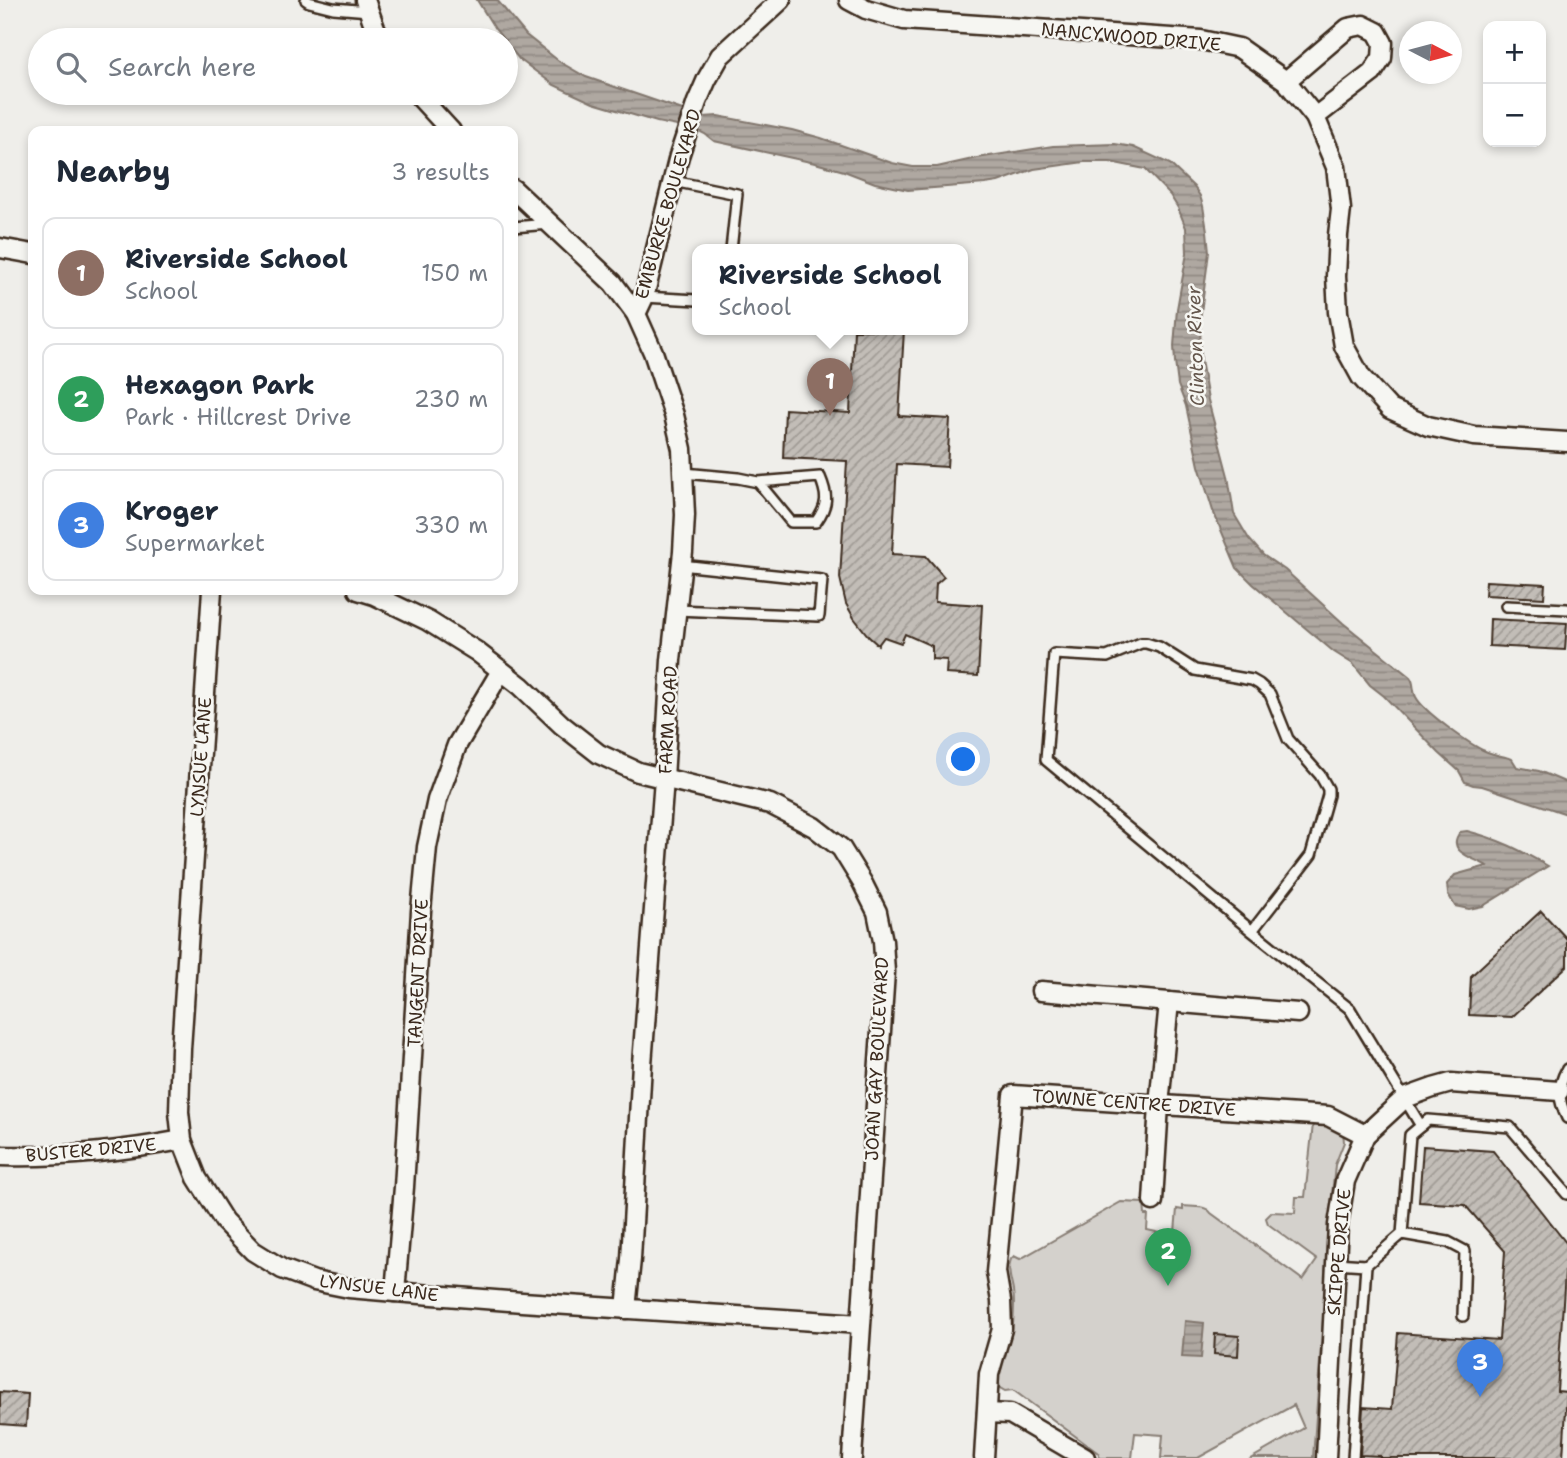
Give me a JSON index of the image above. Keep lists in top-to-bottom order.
{
  "streets": {
    "street": [
      "NANCYWOOD DRIVE",
      "EMBURKE BOULEVARD",
      "FARM ROAD",
      "LYNSUE LANE",
      "TANGENT DRIVE",
      "JOAN GAY BOULEVARD",
      "TOWNE CENTRE DRIVE",
      "BUSTER DRIVE",
      "SKIPPE DRIVE"
    ]
  },
  "crossings": [
    ["EMBURKE BOULEVARD", "FARM ROAD"],
    ["FARM ROAD", "LYNSUE LANE"],
    ["FARM ROAD", "JOAN GAY BOULEVARD"],
    ["LYNSUE LANE", "TANGENT DRIVE"],
    ["LYNSUE LANE", "JOAN GAY BOULEVARD"],
    ["LYNSUE LANE", "BUSTER DRIVE"],
    ["TANGENT DRIVE", "JOAN GAY BOULEVARD"],
    ["TOWNE CENTRE DRIVE", "SKIPPE DRIVE"]
  ],
  "water": ["Clinton River"],
  "north": "right",
  "page": {
    "map_buttons": ["+", "−"],
    "search": "Search here",
    "heading": ["Nearby", "3 results"],
    "list": [
      {
        "mark": "1",
        "name": "Riverside School",
        "note": "School",
        "value": "150 m"
      },
      {
        "mark": "2",
        "name": "Hexagon Park",
        "note": "Park · Hillcrest Drive",
        "value": "230 m"
      },
      {
        "mark": "3",
        "name": "Kroger",
        "note": "Supermarket",
        "value": "330 m"
      }
    ],
    "popup": ["Riverside School", "School"],
    "pins": ["1", "2", "3"]
  }
}
